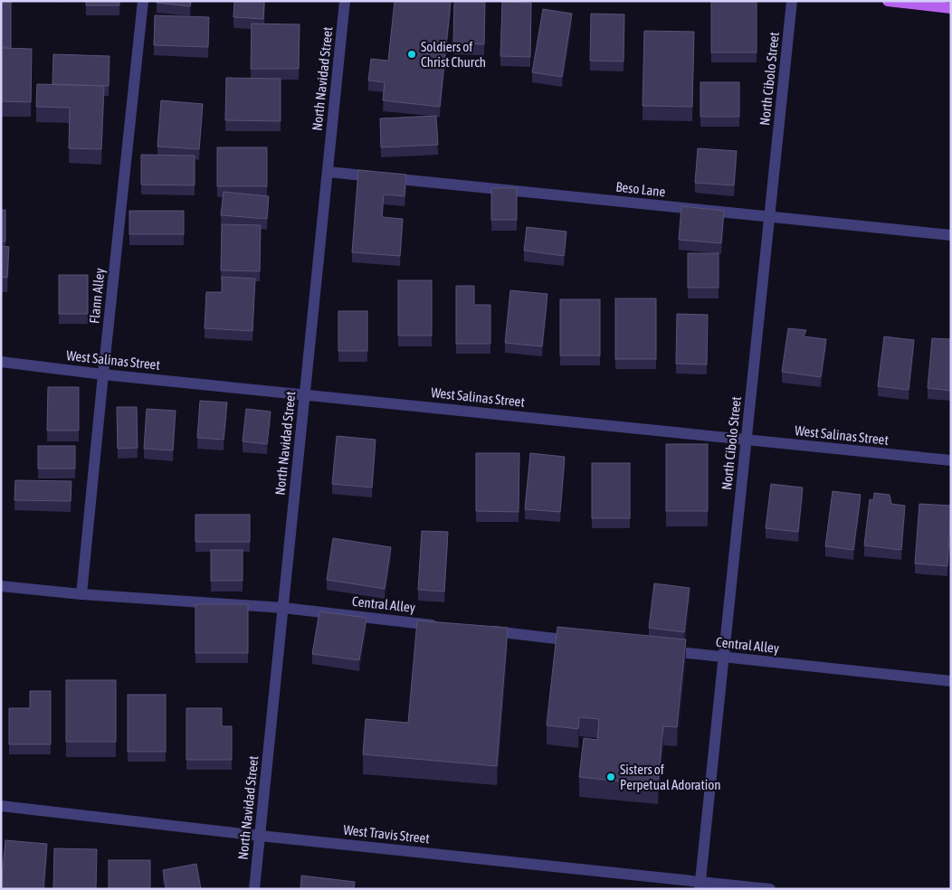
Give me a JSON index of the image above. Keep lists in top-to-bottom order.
{
  "streets": {
    "street": [
      "North Navidad Street",
      "North Cibolo Street",
      "Beso Lane",
      "Flann Alley",
      "West Salinas Street",
      "Central Alley",
      "West Travis Street"
    ]
  },
  "crossings": [
    ["North Navidad Street", "Beso Lane"],
    ["North Navidad Street", "West Salinas Street"],
    ["North Navidad Street", "Central Alley"],
    ["North Navidad Street", "West Travis Street"],
    ["North Cibolo Street", "Beso Lane"],
    ["North Cibolo Street", "West Salinas Street"],
    ["North Cibolo Street", "Central Alley"],
    ["North Cibolo Street", "West Travis Street"],
    ["Flann Alley", "West Salinas Street"],
    ["Flann Alley", "Central Alley"]
  ],
  "places": ["Soldiers of Christ Church", "Sisters of Perpetual Adoration"]
}
